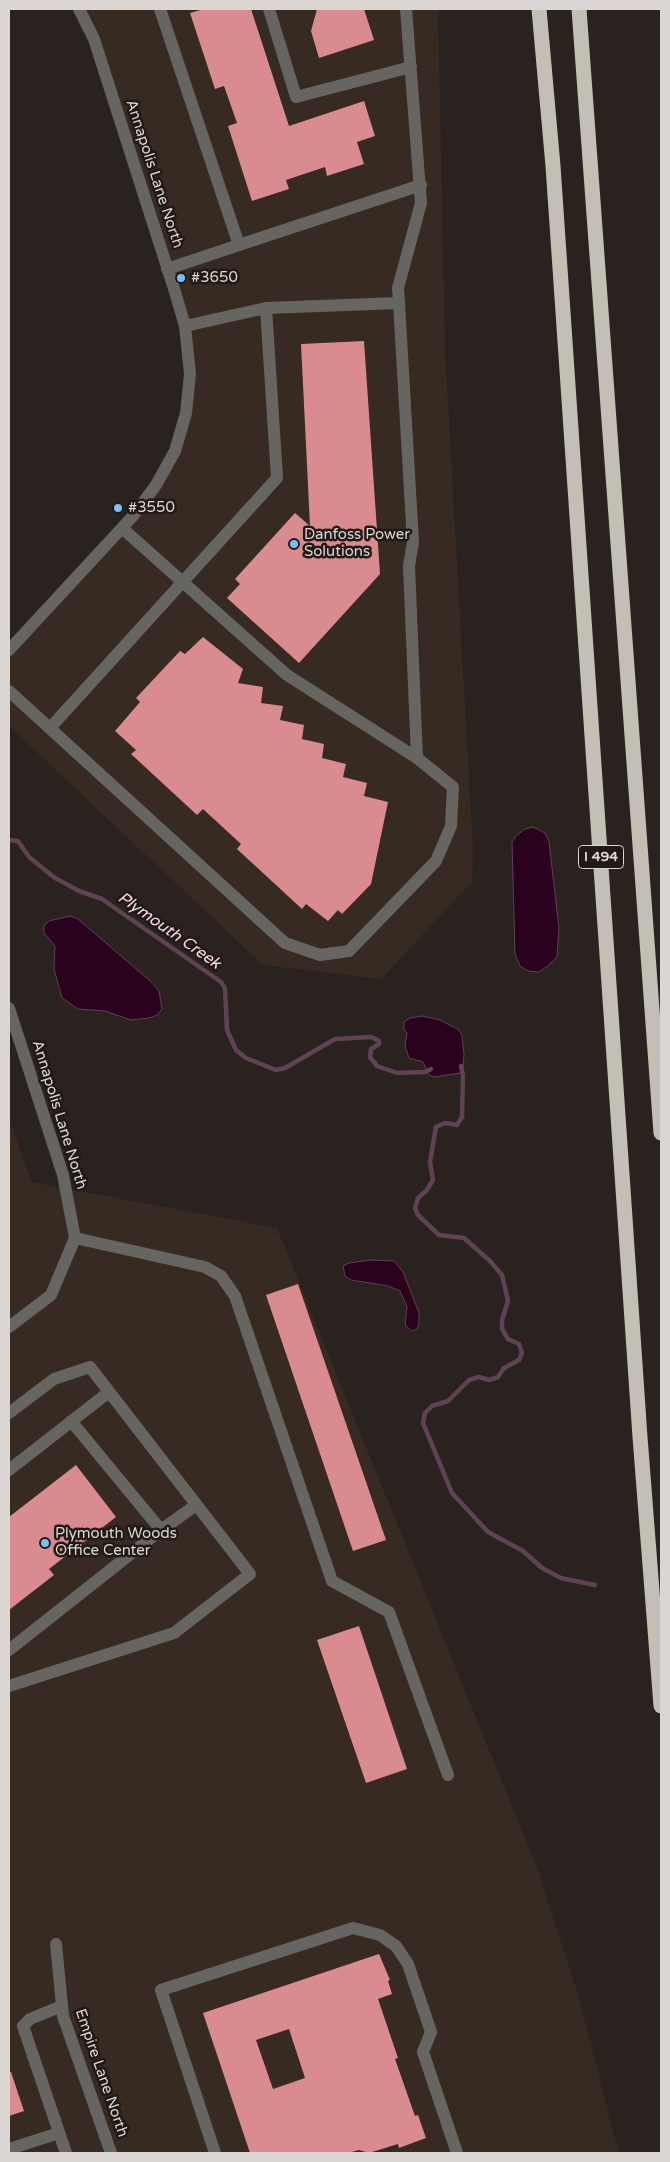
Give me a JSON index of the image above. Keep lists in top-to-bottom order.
{
  "streets": {
    "highway": ["I 494"],
    "street": ["Annapolis Lane North", "Empire Lane North"]
  },
  "water": ["Plymouth Creek"],
  "places": [
    "#3650",
    "#3550",
    "Danfoss Power Solutions",
    "Plymouth Woods Office Center"
  ]
}
